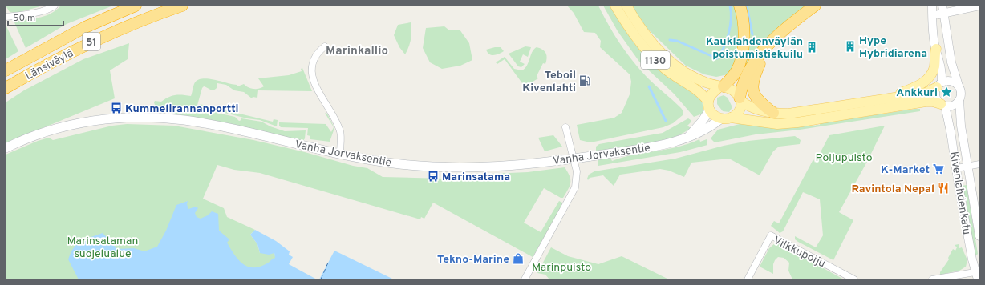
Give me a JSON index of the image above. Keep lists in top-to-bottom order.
{
  "streets": {
    "highway": ["51", "Länsiväylä"],
    "main road": ["1130", "Vanha Jorvaksentie"],
    "street": ["Kivenlahdenkatu", "Vilkkupoiju"]
  },
  "crossings": [
    ["1130", "Vanha Jorvaksentie"]
  ],
  "districts": ["Marinkallio"],
  "parks": ["Poijupuisto", "Marinsataman suojelualue", "Marinpuisto"],
  "places": {
    "building": ["Hype Hybridiarena", "Kauklahdenväylän poistumistiekuilu"],
    "fuel station": ["Teboil Kivenlahti"],
    "place": ["Ankkuri"],
    "bus stop": ["Kummelirannanportti", "Marinsatama"],
    "supermarket": ["K-Market"],
    "restaurant": ["Ravintola Nepal"],
    "shop": ["Tekno-Marine"]
  },
  "scale_bar": "50 m"
}
